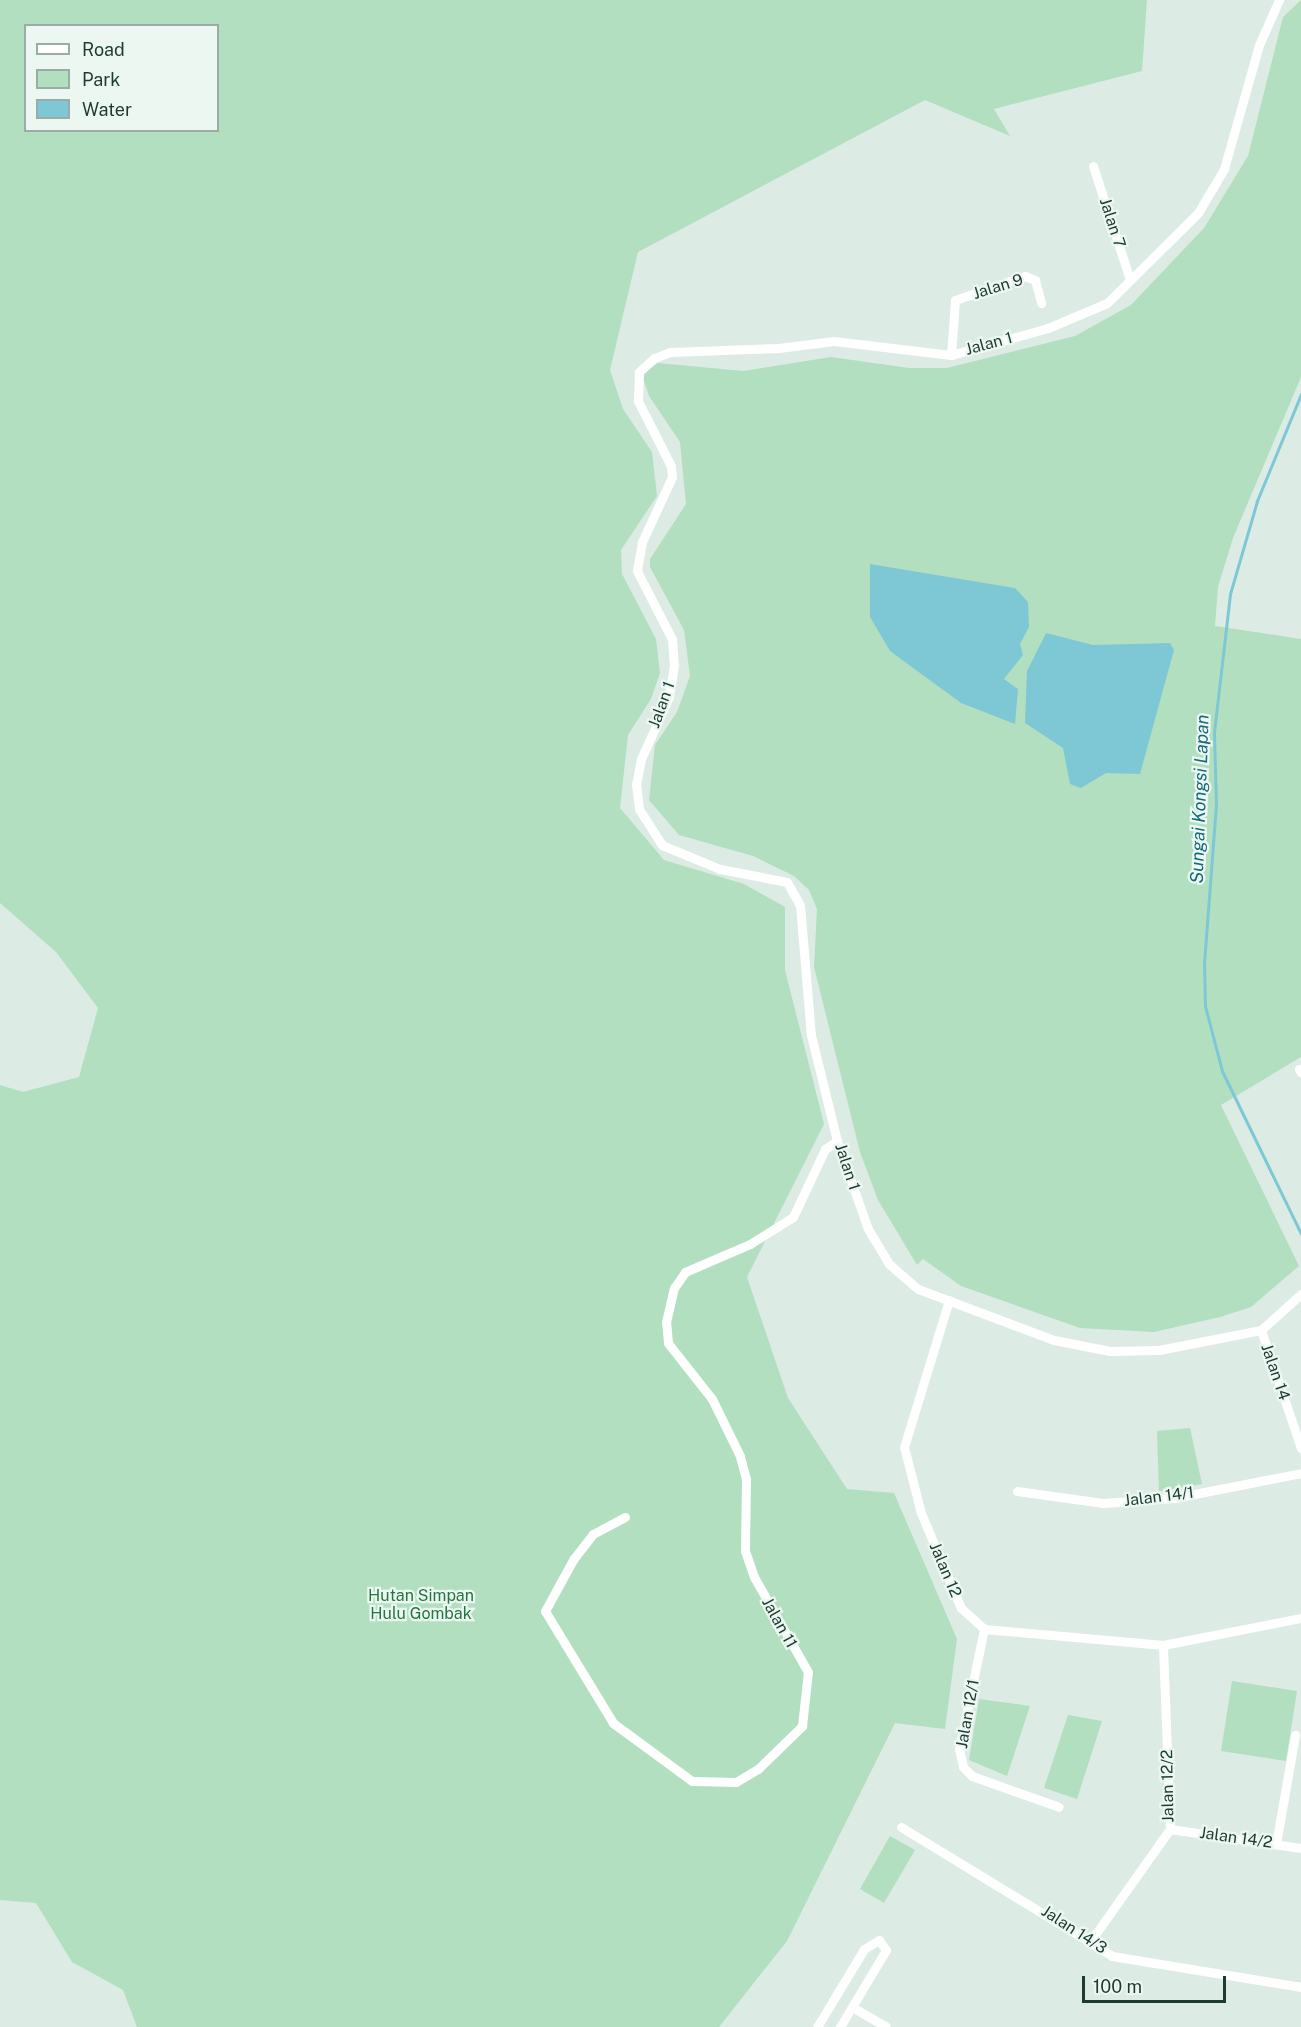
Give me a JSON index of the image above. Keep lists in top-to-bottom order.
{
  "streets": {
    "street": [
      "Jalan 7",
      "Jalan 9",
      "Jalan 1",
      "Jalan 14",
      "Jalan 14/1",
      "Jalan 12",
      "Jalan 11",
      "Jalan 12/1",
      "Jalan 12/2",
      "Jalan 14/2",
      "Jalan 14/3"
    ]
  },
  "crossings": [
    ["Jalan 7", "Jalan 1"],
    ["Jalan 9", "Jalan 1"],
    ["Jalan 1", "Jalan 14"],
    ["Jalan 1", "Jalan 12"],
    ["Jalan 1", "Jalan 11"],
    ["Jalan 12", "Jalan 12/1"],
    ["Jalan 12/2", "Jalan 14/2"],
    ["Jalan 12/2", "Jalan 14/3"]
  ],
  "water": ["Sungai Kongsi Lapan"],
  "parks": ["Hutan Simpan Hulu Gombak"],
  "legend": ["Road", "Park", "Water"],
  "scale_bar": "100 m"
}
